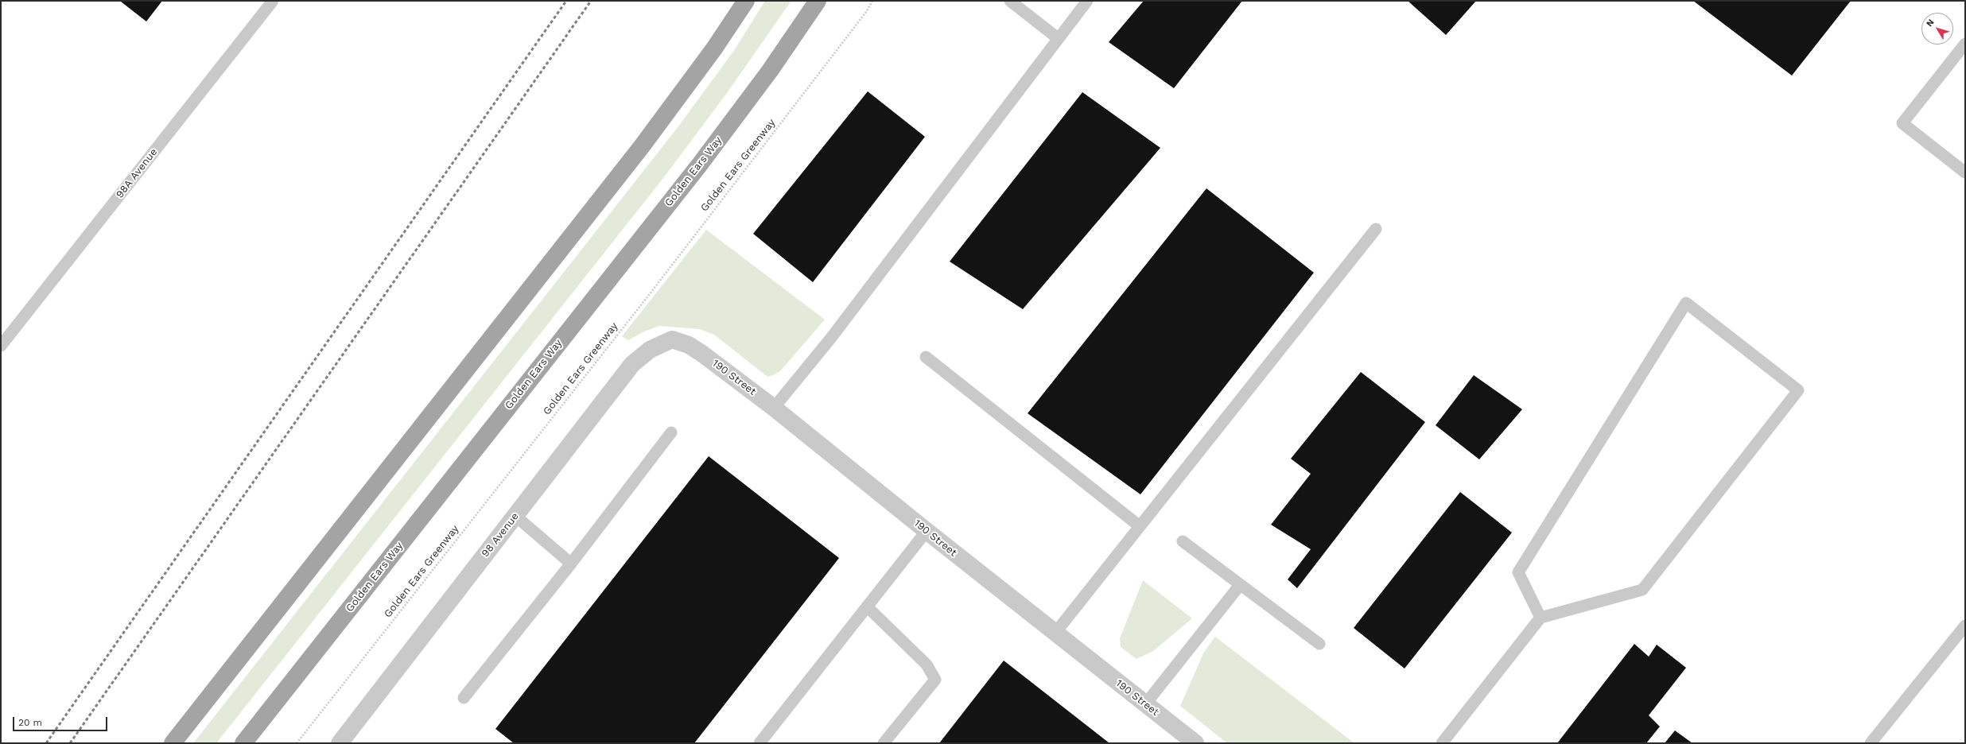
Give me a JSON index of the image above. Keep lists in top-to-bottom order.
{
  "streets": {
    "main road": ["Golden Ears Way"],
    "street": ["190 Street", "98 Avenue"],
    "lane": ["98A Avenue"],
    "path": ["Golden Ears Greenway"]
  },
  "crossings": [
    ["190 Street", "98 Avenue"]
  ],
  "scale_bar": "20 m",
  "north": "top left"
}
